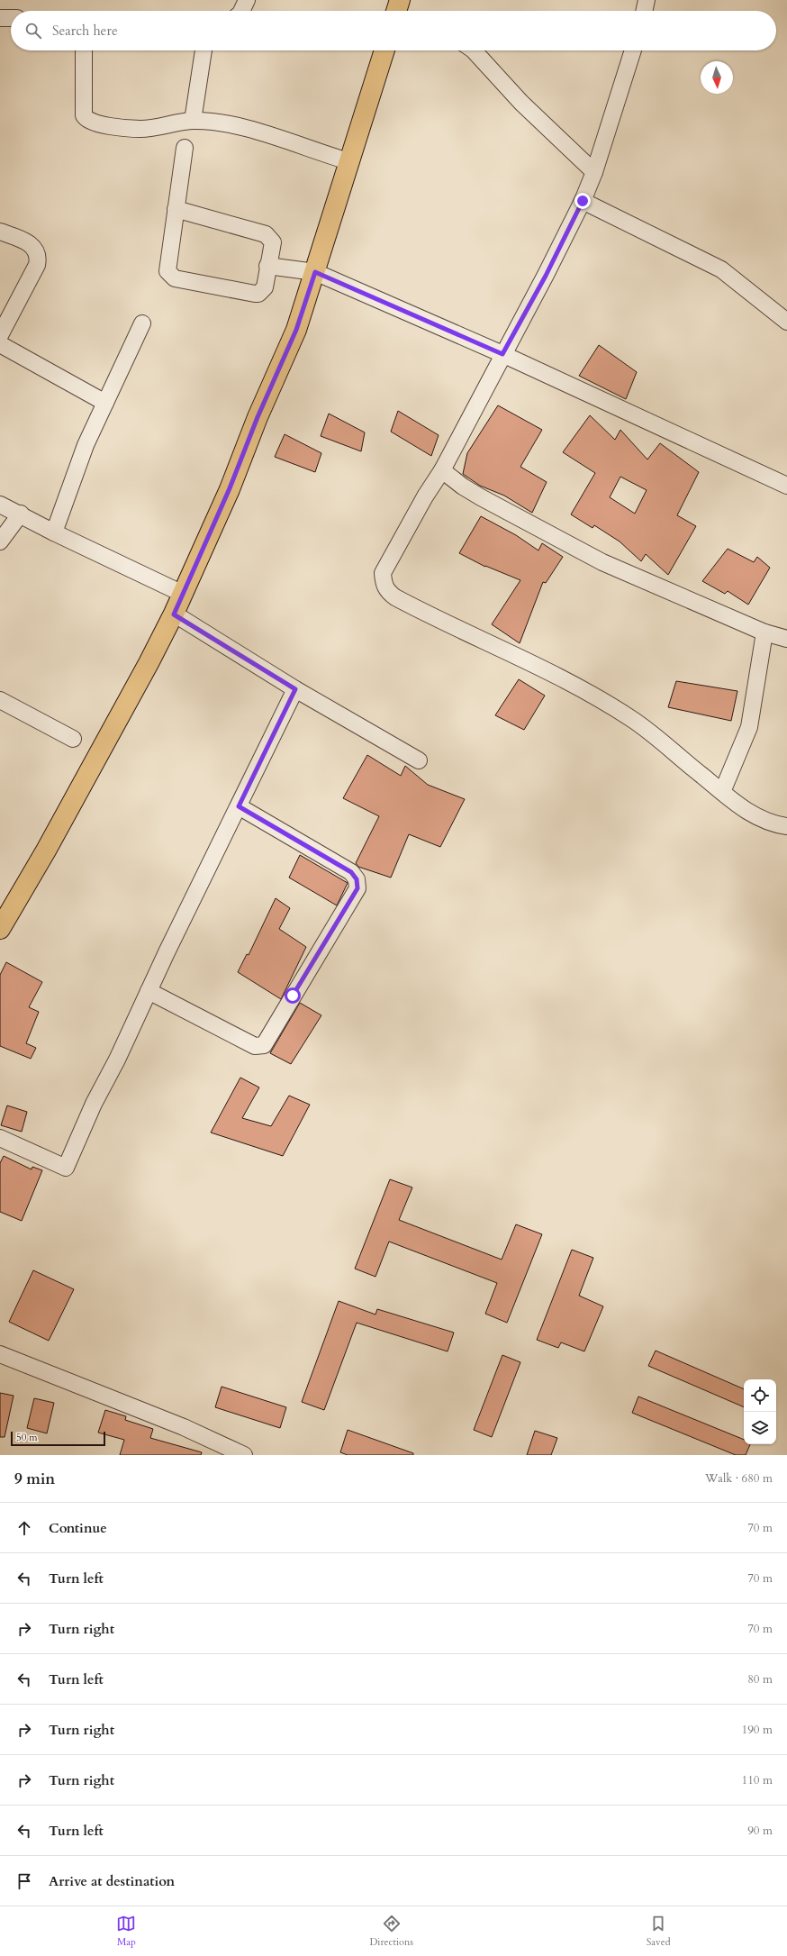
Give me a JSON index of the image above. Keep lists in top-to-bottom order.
{
  "scale_bar": "50 m",
  "north": "bottom",
  "page": {
    "search": "Search here",
    "scale": "50 m",
    "heading": ["9 min", "Walk · 680 m"],
    "list": [
      ["Continue", "70 m"],
      ["Turn left", "70 m"],
      ["Turn right", "70 m"],
      ["Turn left", "80 m"],
      ["Turn right", "190 m"],
      ["Turn right", "110 m"],
      ["Turn left", "90 m"],
      "Arrive at destination"
    ],
    "nav": ["Map", "Directions", "Saved"]
  }
}
